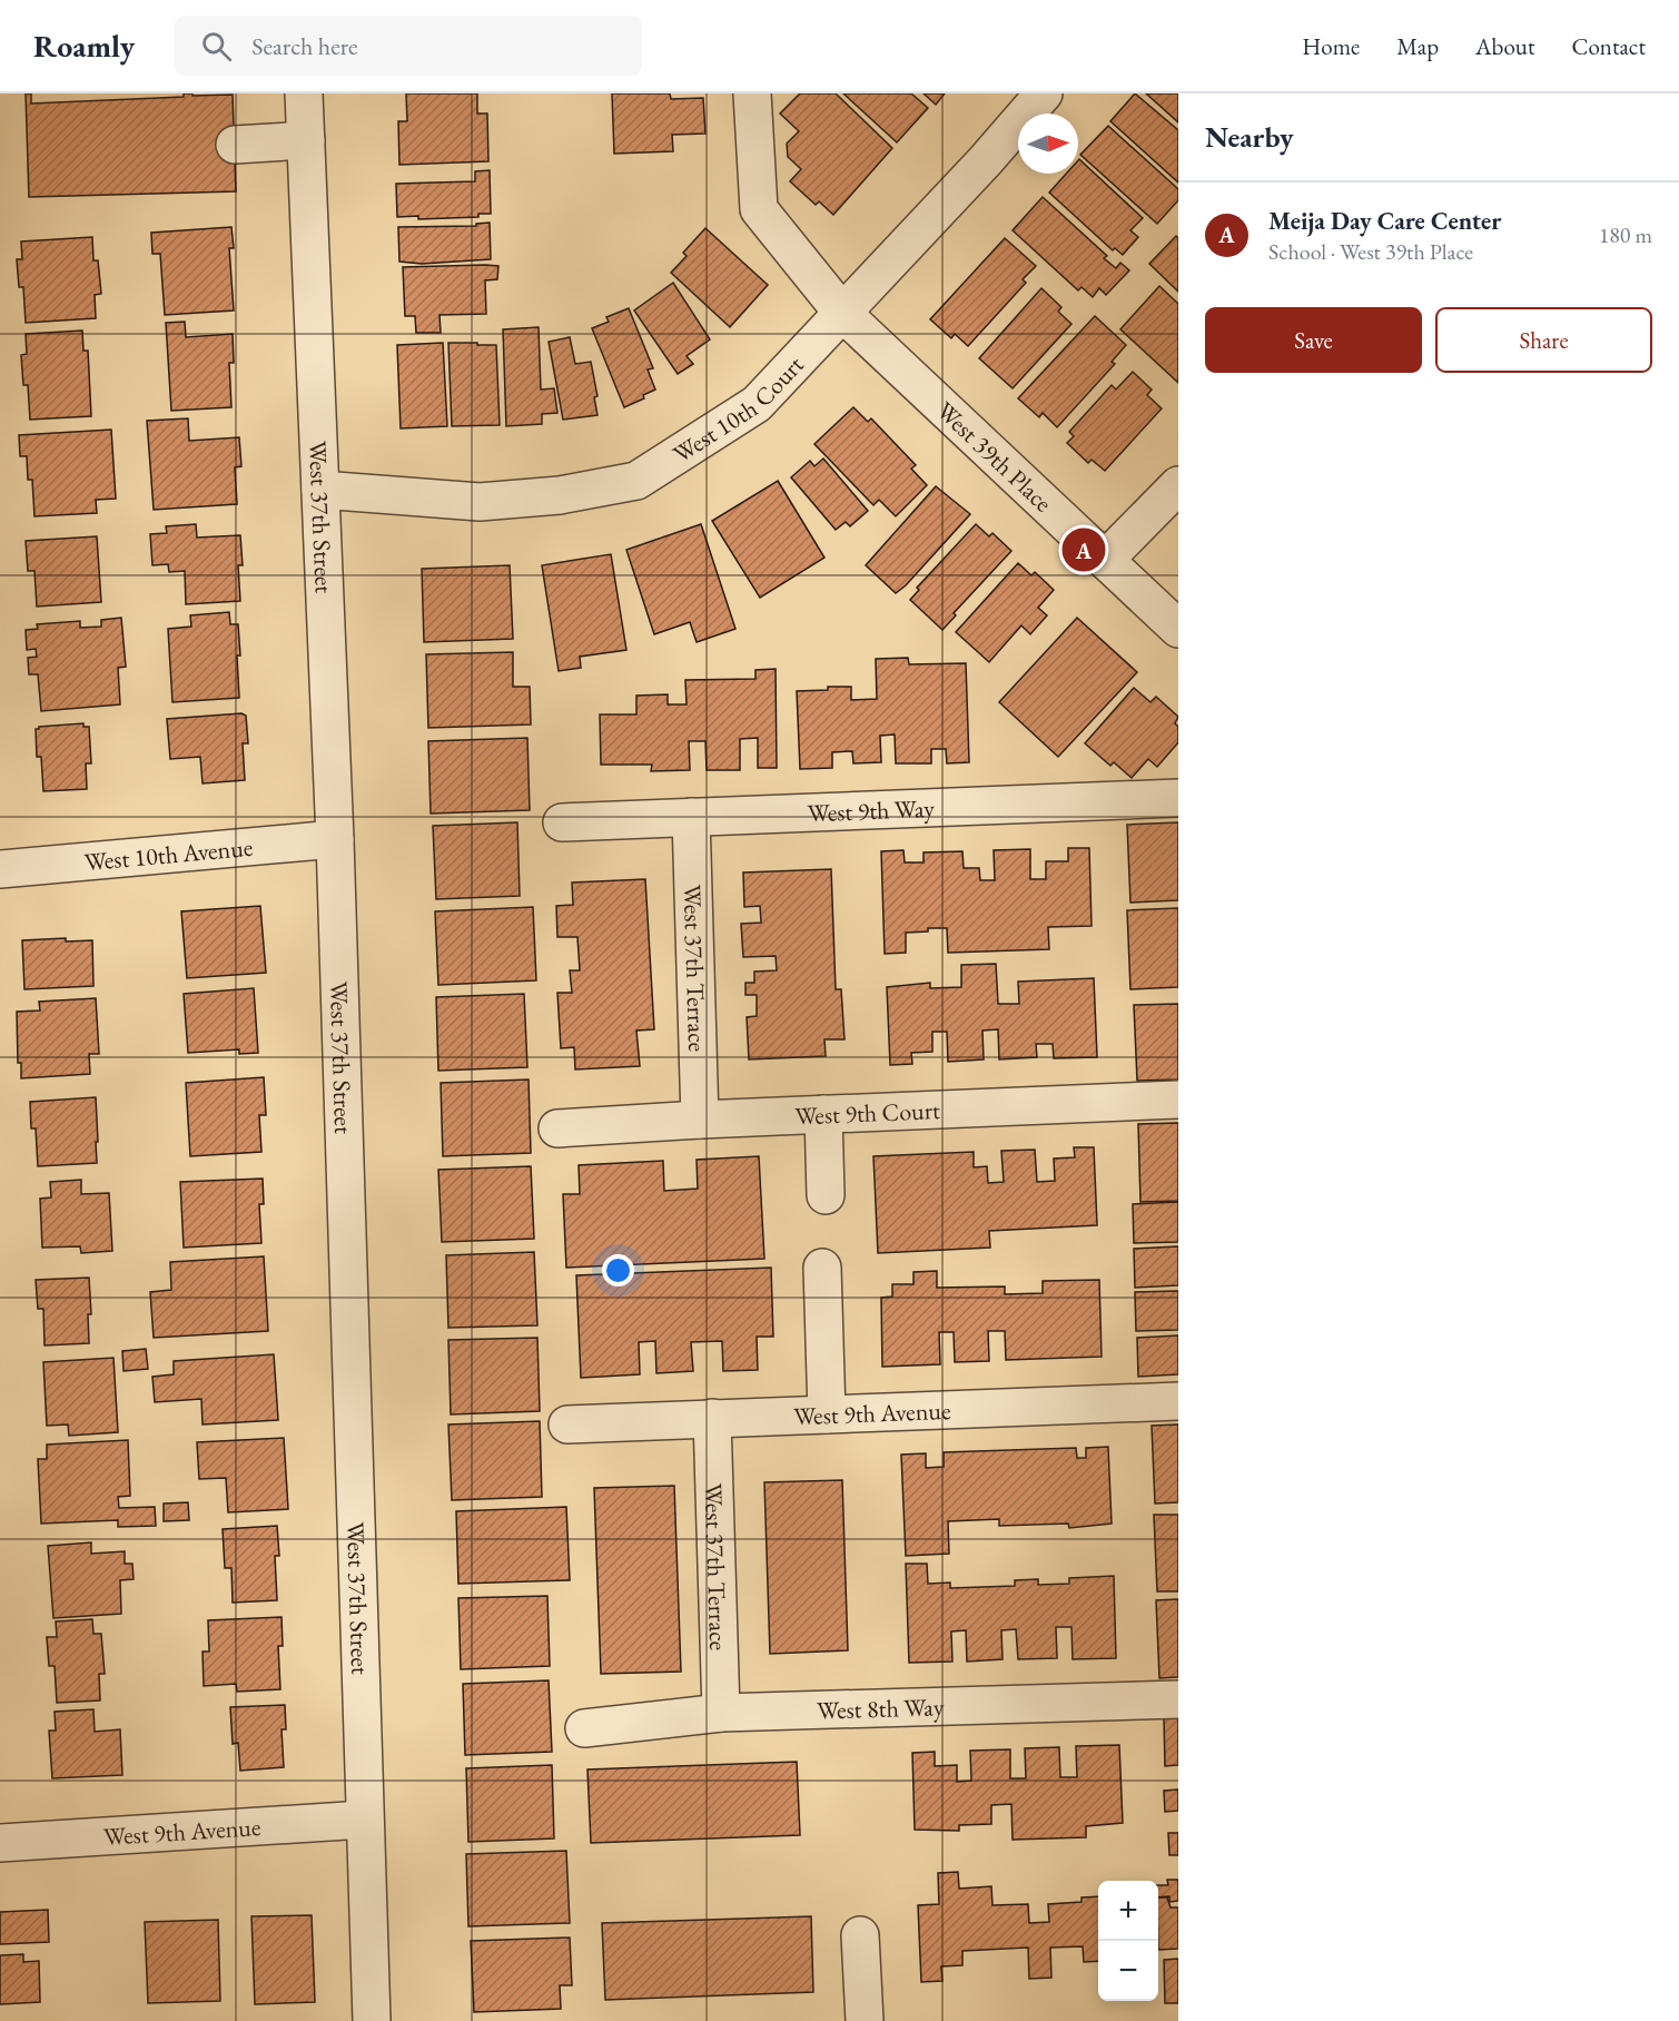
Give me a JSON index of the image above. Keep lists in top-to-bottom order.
{
  "streets": {
    "street": [
      "West 10th Court",
      "West 39th Place",
      "West 37th Street",
      "West 9th Way",
      "West 10th Avenue",
      "West 37th Terrace",
      "West 9th Court",
      "West 9th Avenue",
      "West 8th Way"
    ]
  },
  "crossings": [
    ["West 10th Court", "West 39th Place"],
    ["West 10th Court", "West 37th Street"],
    ["West 37th Street", "West 10th Avenue"],
    ["West 37th Street", "West 9th Avenue"],
    ["West 9th Way", "West 37th Terrace"],
    ["West 37th Terrace", "West 9th Court"],
    ["West 37th Terrace", "West 9th Avenue"],
    ["West 37th Terrace", "West 8th Way"]
  ],
  "north": "right",
  "page": {
    "header": "Roamly",
    "search": "Search here",
    "nav": [
      "Home",
      "Map",
      "About",
      "Contact"
    ],
    "heading": "Nearby",
    "list": [
      {
        "mark": "A",
        "name": "Meija Day Care Center",
        "note": "School · West 39th Place",
        "value": "180 m"
      }
    ],
    "buttons": ["Save", "Share"],
    "pins": "A",
    "map_buttons": ["+", "−"]
  }
}
